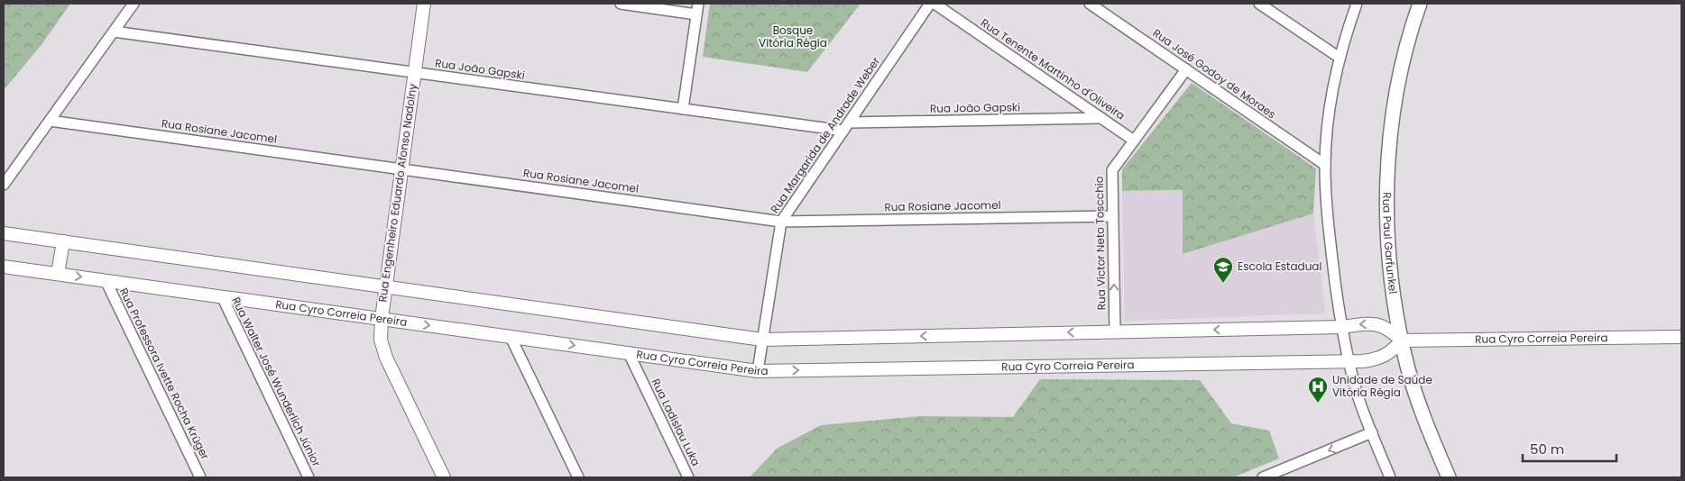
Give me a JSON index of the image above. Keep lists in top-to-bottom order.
{
  "streets": {
    "main road": ["Rua Paul Garfunkel"],
    "street": [
      "Rua João Gapski",
      "Rua Tenente Martinho d'Oliveira",
      "Rua José Godoy de Moraes",
      "Rua Rosiane Jacomel",
      "Rua Margarida de Andrade Weber",
      "Rua Engenheiro Eduardo Afonso Nadolny",
      "Rua Victor Neto Toscchio",
      "Rua Cyro Correia Pereira",
      "Rua Professora Ivette Rocha Krüger",
      "Rua Walter José Wunderlich Júnior",
      "Rua Ladislau Luka"
    ]
  },
  "crossings": [
    ["Rua João Gapski", "Rua Tenente Martinho d'Oliveira"],
    ["Rua João Gapski", "Rua Margarida de Andrade Weber"],
    ["Rua João Gapski", "Rua Engenheiro Eduardo Afonso Nadolny"],
    ["Rua Tenente Martinho d'Oliveira", "Rua Victor Neto Toscchio"],
    ["Rua José Godoy de Moraes", "Rua Victor Neto Toscchio"],
    ["Rua Rosiane Jacomel", "Rua Margarida de Andrade Weber"],
    ["Rua Rosiane Jacomel", "Rua Engenheiro Eduardo Afonso Nadolny"],
    ["Rua Rosiane Jacomel", "Rua Victor Neto Toscchio"],
    ["Rua Margarida de Andrade Weber", "Rua Cyro Correia Pereira"],
    ["Rua Engenheiro Eduardo Afonso Nadolny", "Rua Cyro Correia Pereira"],
    ["Rua Paul Garfunkel", "Rua Cyro Correia Pereira"],
    ["Rua Cyro Correia Pereira", "Rua Professora Ivette Rocha Krüger"],
    ["Rua Cyro Correia Pereira", "Rua Walter José Wunderlich Júnior"],
    ["Rua Cyro Correia Pereira", "Rua Ladislau Luka"]
  ],
  "one_way": ["Rua Victor Neto Toscchio"],
  "parks": ["Bosque Vitória Régia"],
  "places": {
    "school or university": ["Escola Estadual"],
    "hospital": ["Unidade de Saúde Vitória Régia"]
  },
  "scale_bar": "50 m"
}
